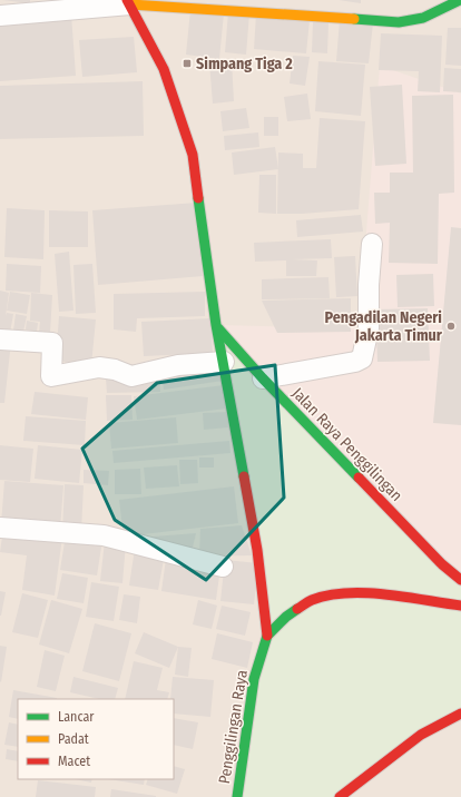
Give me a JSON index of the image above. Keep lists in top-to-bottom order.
{
  "streets": {
    "main road": ["Jalan Raya Penggilingan", "Penggilingan Raya"]
  },
  "places": {
    "transit": ["Simpang Tiga 2"],
    "other": ["Pengadilan Negeri Jakarta Timur"]
  },
  "legend": ["Lancar", "Padat", "Macet"]
}
